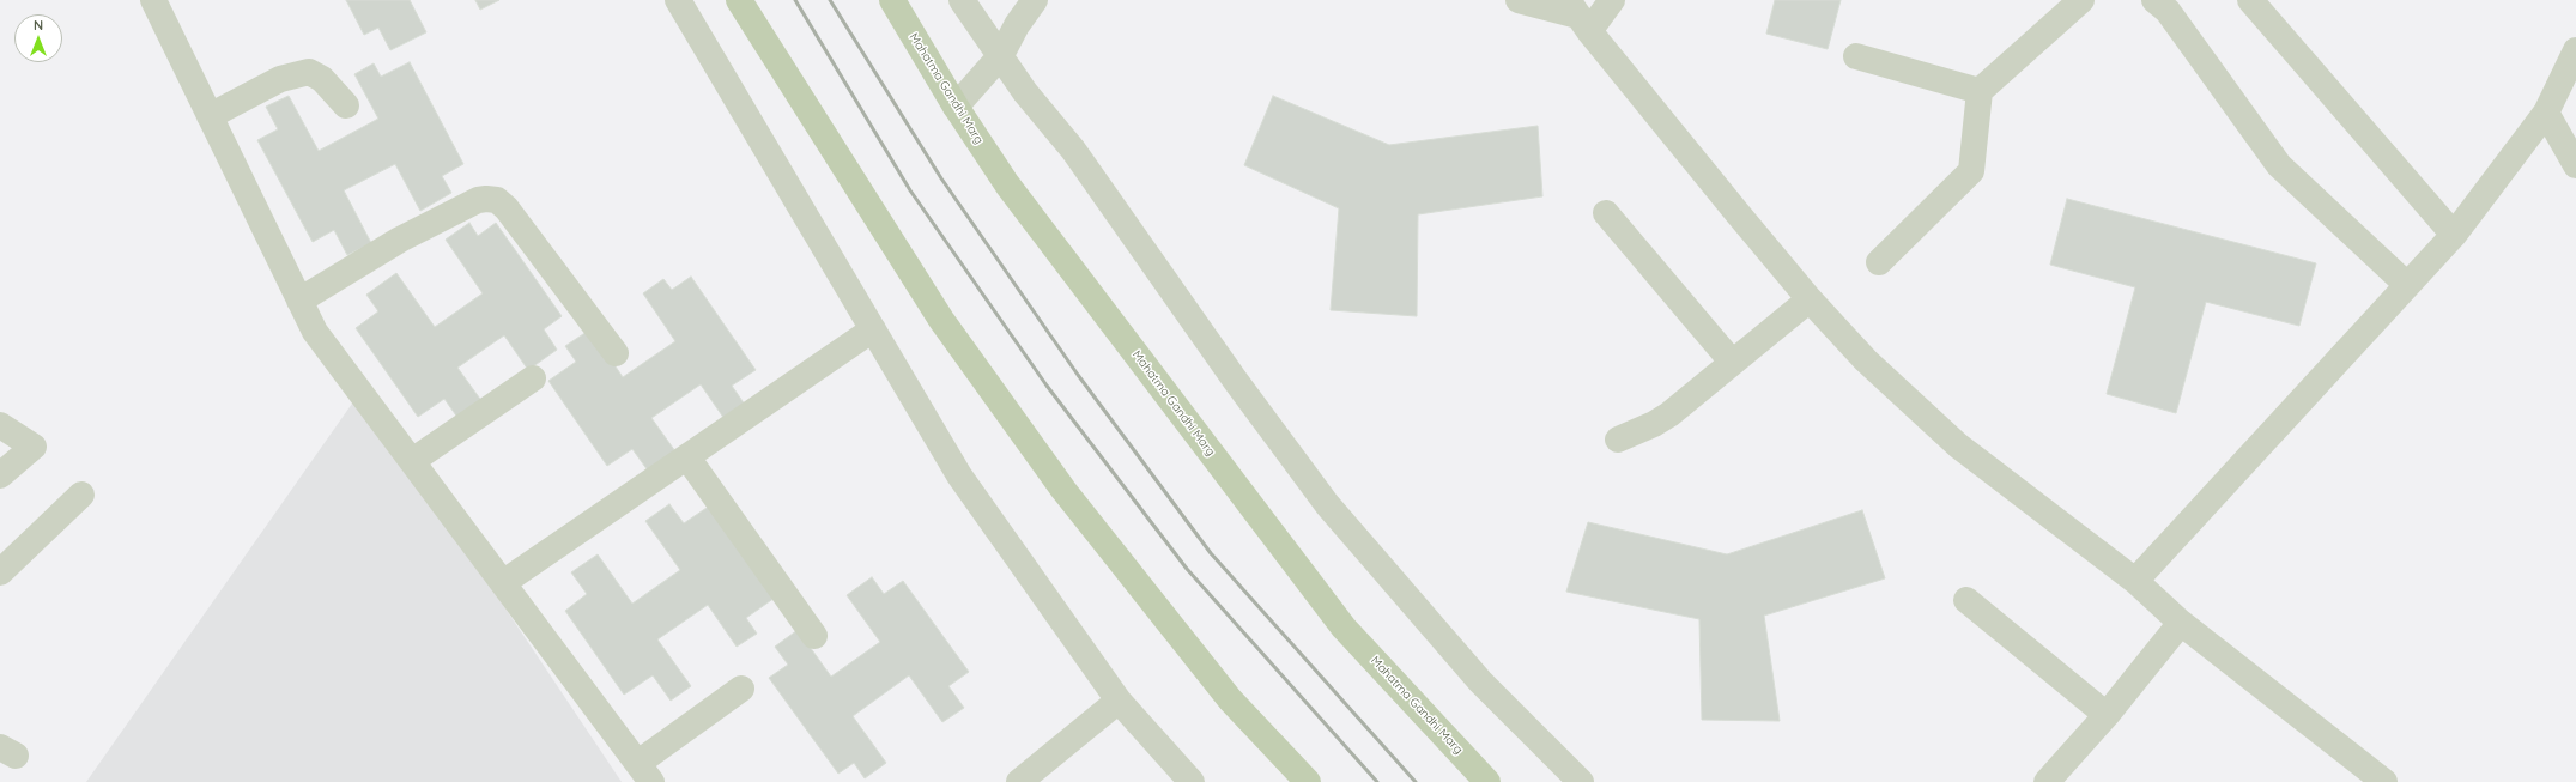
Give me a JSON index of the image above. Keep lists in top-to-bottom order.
{
  "streets": {
    "main road": ["Mahatma Gandhi Marg"]
  },
  "north": "top"
}
